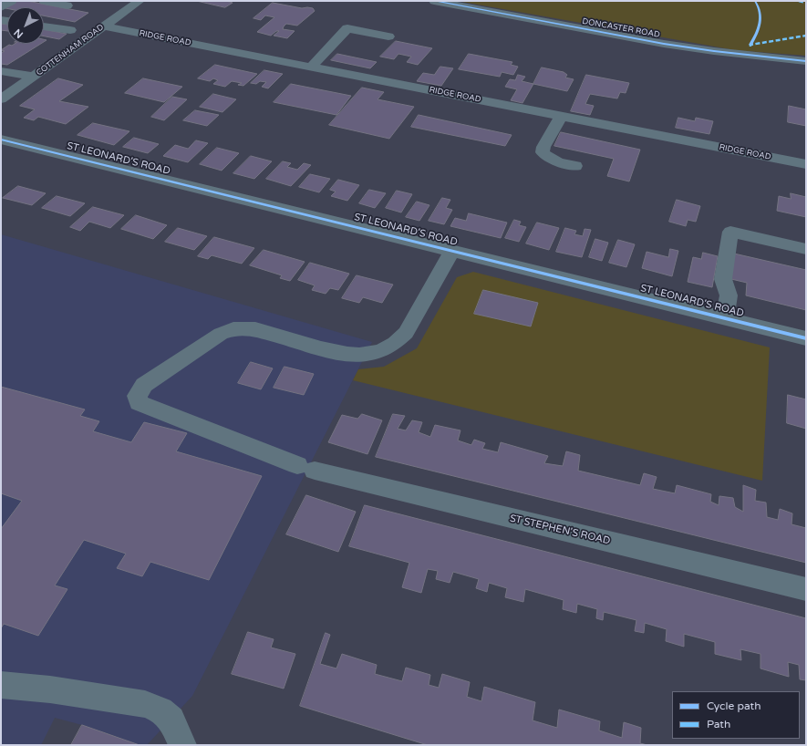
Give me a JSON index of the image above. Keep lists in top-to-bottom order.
{
  "streets": {
    "street": [
      "DONCASTER ROAD",
      "RIDGE ROAD",
      "COTTENHAM ROAD",
      "ST LEONARD'S ROAD",
      "ST STEPHEN'S ROAD"
    ]
  },
  "crossings": [
    ["RIDGE ROAD", "COTTENHAM ROAD"],
    ["ST LEONARD'S ROAD", "ST STEPHEN'S ROAD"]
  ],
  "legend": ["Cycle path", "Path"],
  "north": "bottom left"
}
